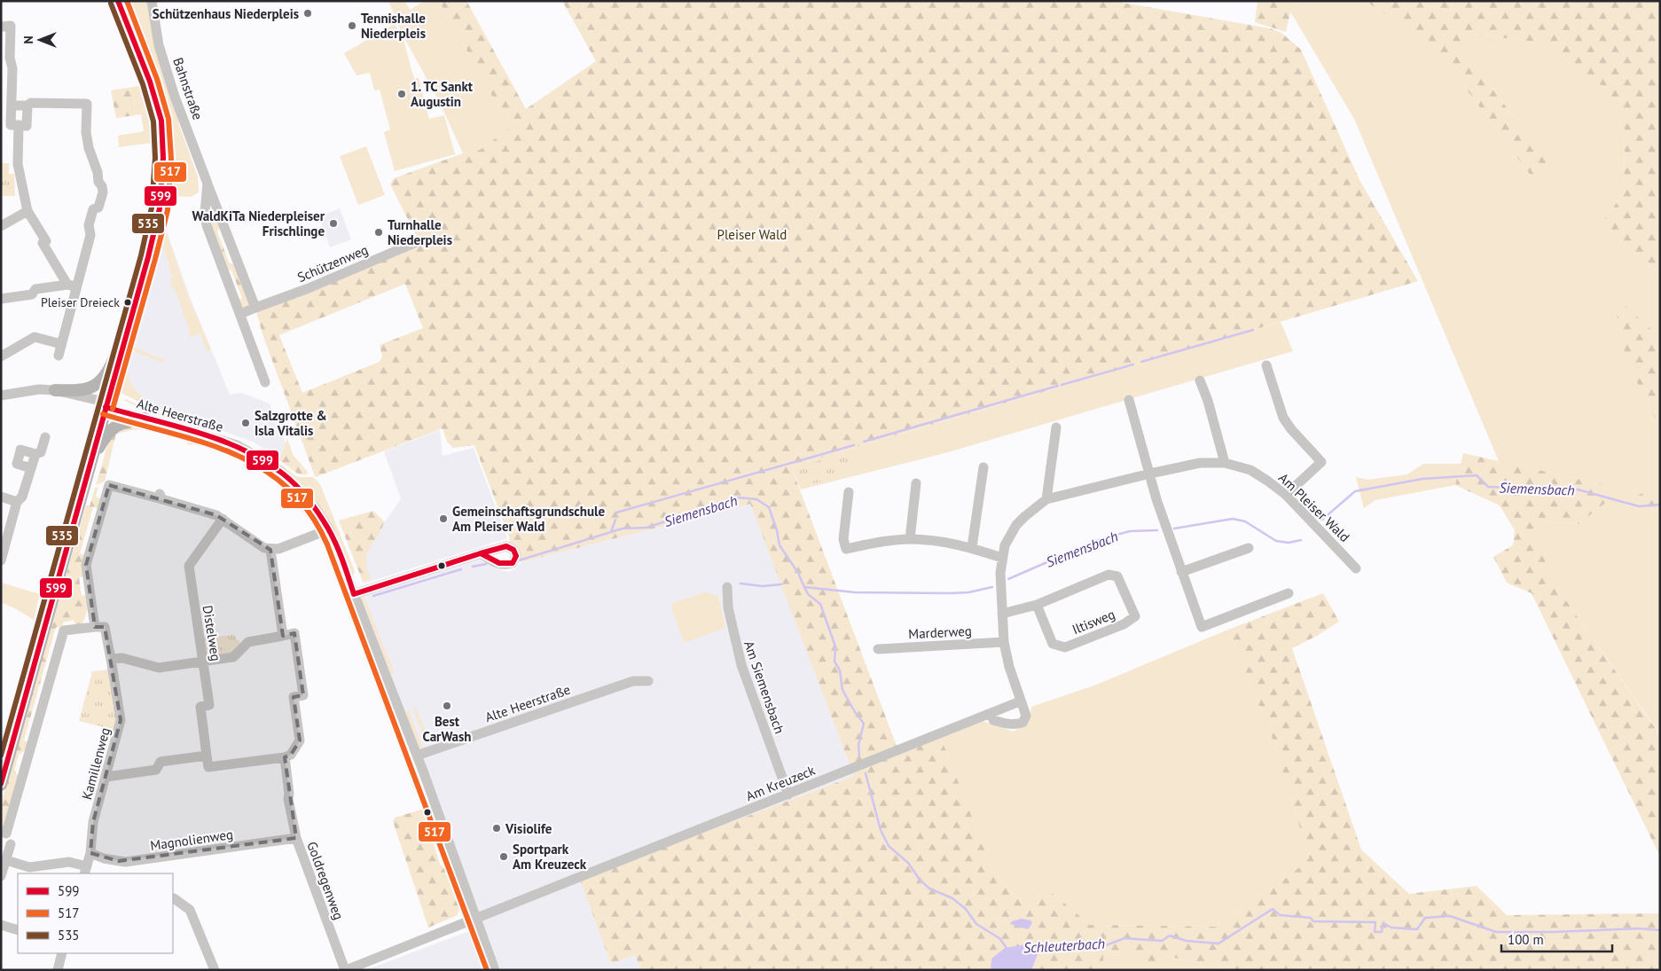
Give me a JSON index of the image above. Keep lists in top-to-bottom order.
{
  "streets": {
    "street": [
      "Bahnstraße",
      "Schützenweg",
      "Alte Heerstraße",
      "Am Pleiser Wald",
      "Iltisweg",
      "Marderweg",
      "Distelweg",
      "Am Siemensbach",
      "Kamillenweg",
      "Am Kreuzeck",
      "Magnolienweg",
      "Goldregenweg"
    ]
  },
  "crossings": [
    ["Bahnstraße", "Schützenweg"],
    ["Alte Heerstraße", "Am Kreuzeck"],
    ["Am Pleiser Wald", "Iltisweg"],
    ["Am Pleiser Wald", "Marderweg"],
    ["Am Pleiser Wald", "Am Kreuzeck"],
    ["Am Siemensbach", "Am Kreuzeck"],
    ["Kamillenweg", "Magnolienweg"],
    ["Am Kreuzeck", "Goldregenweg"],
    ["Magnolienweg", "Goldregenweg"]
  ],
  "water": ["Siemensbach", "Schleuterbach"],
  "parks": ["Pleiser Wald"],
  "places": [
    "Schützenhaus Niederpleis",
    "Tennishalle Niederpleis",
    "1. TC Sankt Augustin",
    "WaldKiTa Niederpleiser Frischlinge",
    "Turnhalle Niederpleis",
    "Pleiser Dreieck",
    "Salzgrotte & Isla Vitalis",
    "Gemeinschaftsgrundschule Am Pleiser Wald",
    "Best CarWash",
    "Visiolife",
    "Sportpark Am Kreuzeck"
  ],
  "lines": ["transit line 599", "transit line 517", "transit line 535"],
  "legend": ["599", "517", "535"],
  "scale_bar": "100 m",
  "north": "left"
}
